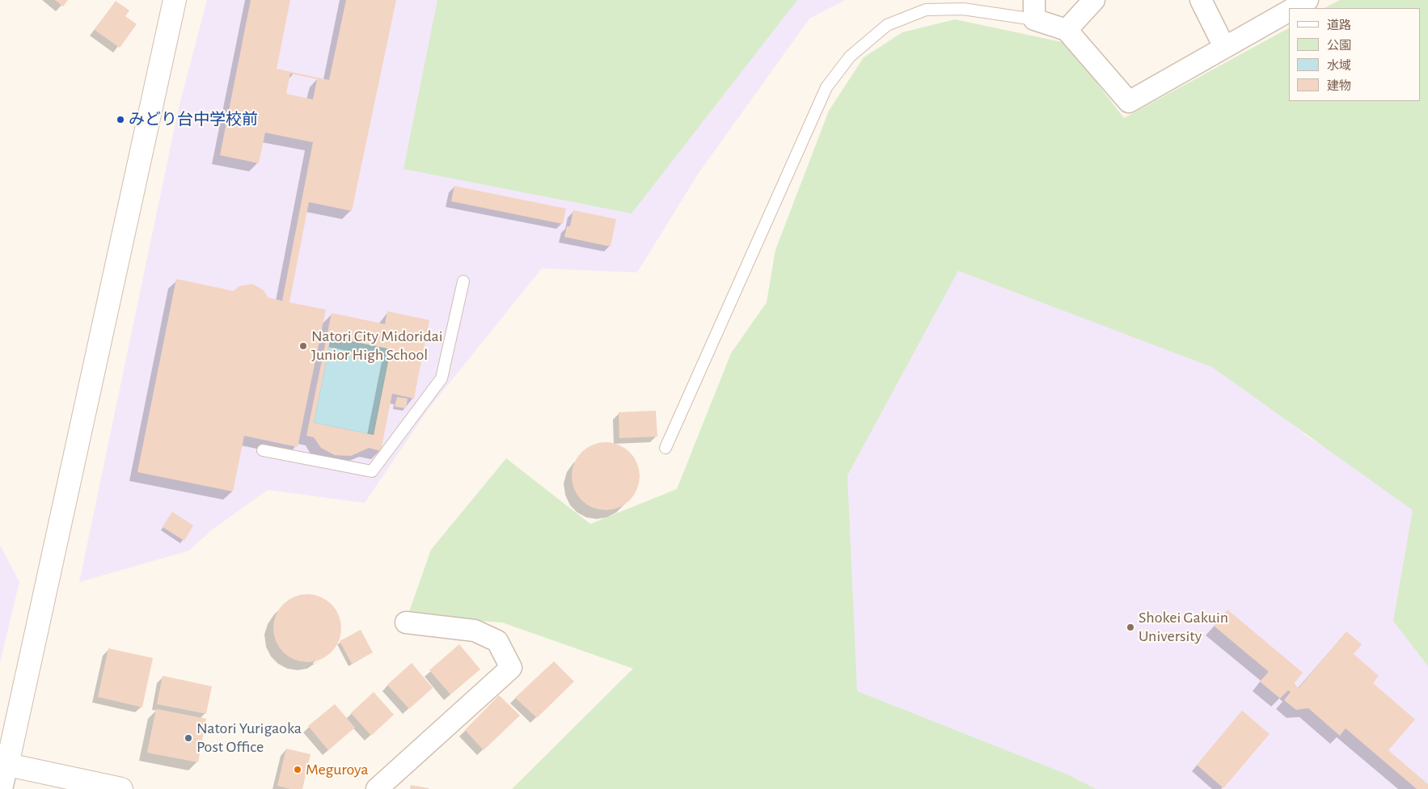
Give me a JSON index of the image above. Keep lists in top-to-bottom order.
{
  "places": [
    "みどり台中学校前",
    "Natori City Midoridai Junior High School",
    "Shokei Gakuin University",
    "Natori Yurigaoka Post Office",
    "Meguroya"
  ],
  "legend": [
    "道路",
    "公園",
    "水域",
    "建物"
  ]
}
